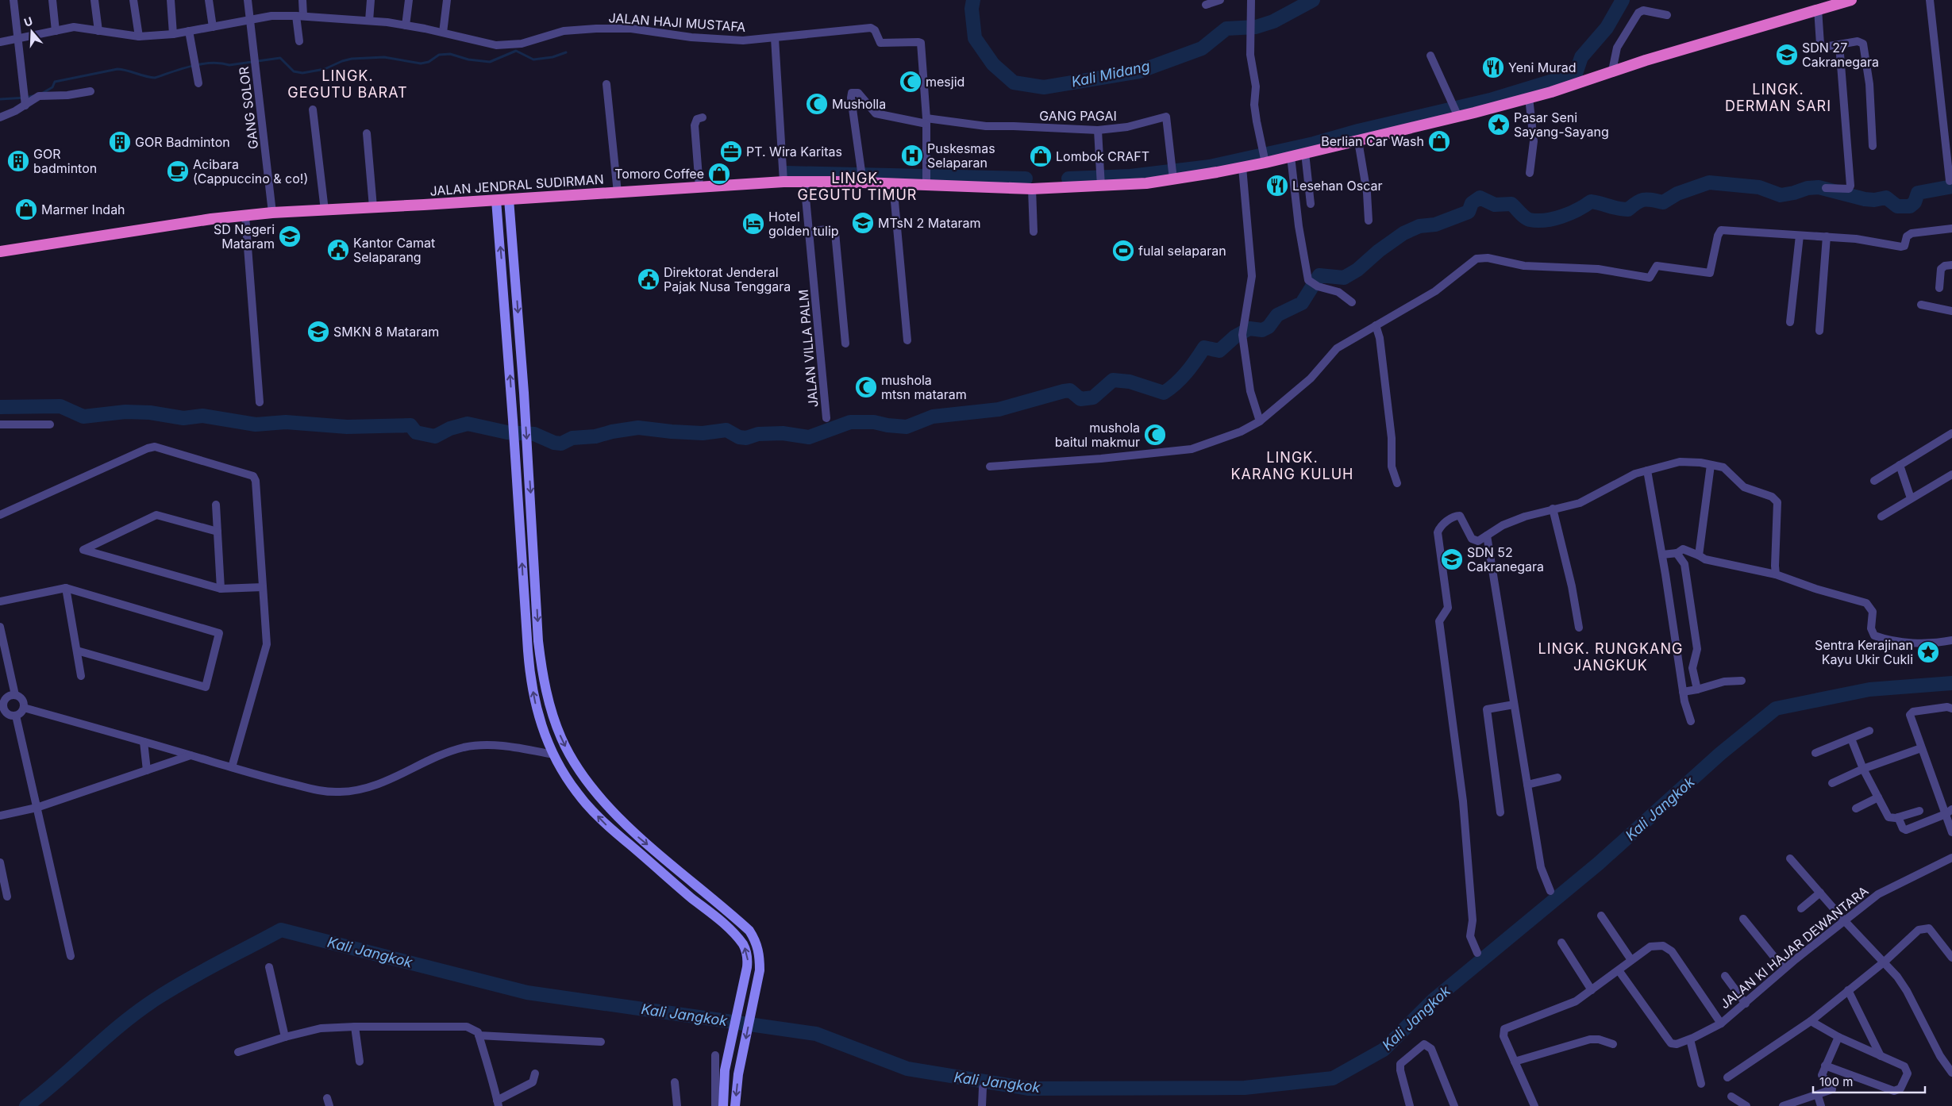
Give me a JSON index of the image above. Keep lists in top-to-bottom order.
{
  "streets": {
    "highway": ["JALAN JENDRAL SUDIRMAN"],
    "street": [
      "JALAN HAJI MUSTAFA",
      "GANG SOLOR",
      "GANG PAGAI",
      "JALAN VILLA PALM",
      "JALAN KI HAJAR DEWANTARA"
    ]
  },
  "crossings": [
    ["JALAN HAJI MUSTAFA", "GANG SOLOR"],
    ["JALAN HAJI MUSTAFA", "GANG PAGAI"],
    ["GANG SOLOR", "JALAN JENDRAL SUDIRMAN"],
    ["GANG PAGAI", "JALAN JENDRAL SUDIRMAN"],
    ["JALAN JENDRAL SUDIRMAN", "JALAN VILLA PALM"]
  ],
  "districts": [
    "LINGK. GEGUTU BARAT",
    "LINGK. DERMAN SARI",
    "LINGK. GEGUTU TIMUR",
    "LINGK. KARANG KULUH",
    "LINGK. RUNGKANG JANGKUK"
  ],
  "water": ["Kali Midang", "Kali Jangkok"],
  "places": {
    "school or university": [
      "SDN 27 Cakranegara",
      "MTsN 2 Mataram",
      "SD Negeri Mataram",
      "SMKN 8 Mataram",
      "SDN 52 Cakranegara"
    ],
    "restaurant": ["Yeni Murad", "Lesehan Oscar"],
    "mosque": [
      "mesjid",
      "Musholla",
      "mushola mtsn mataram",
      "mushola baitul makmur"
    ],
    "place": ["Pasar Seni Sayang-Sayang", "Sentra Kerajinan Kayu Ukir Cukli"],
    "shop": [
      "Berlian Car Wash",
      "Lombok CRAFT",
      "Tomoro Coffee",
      "Marmer Indah"
    ],
    "building": ["GOR Badminton", "GOR badminton"],
    "office": ["PT. Wira Karitas"],
    "hospital": ["Puskesmas Selaparan"],
    "cafe": ["Acibara (Cappuccino & co!)"],
    "hotel": ["Hotel golden tulip"],
    "public building": ["Kantor Camat Selaparang", "Direktorat Jenderal Pajak Nusa Tenggara"],
    "sports": ["fulal selaparan"]
  },
  "scale_bar": "100 m",
  "north": "top"
}
